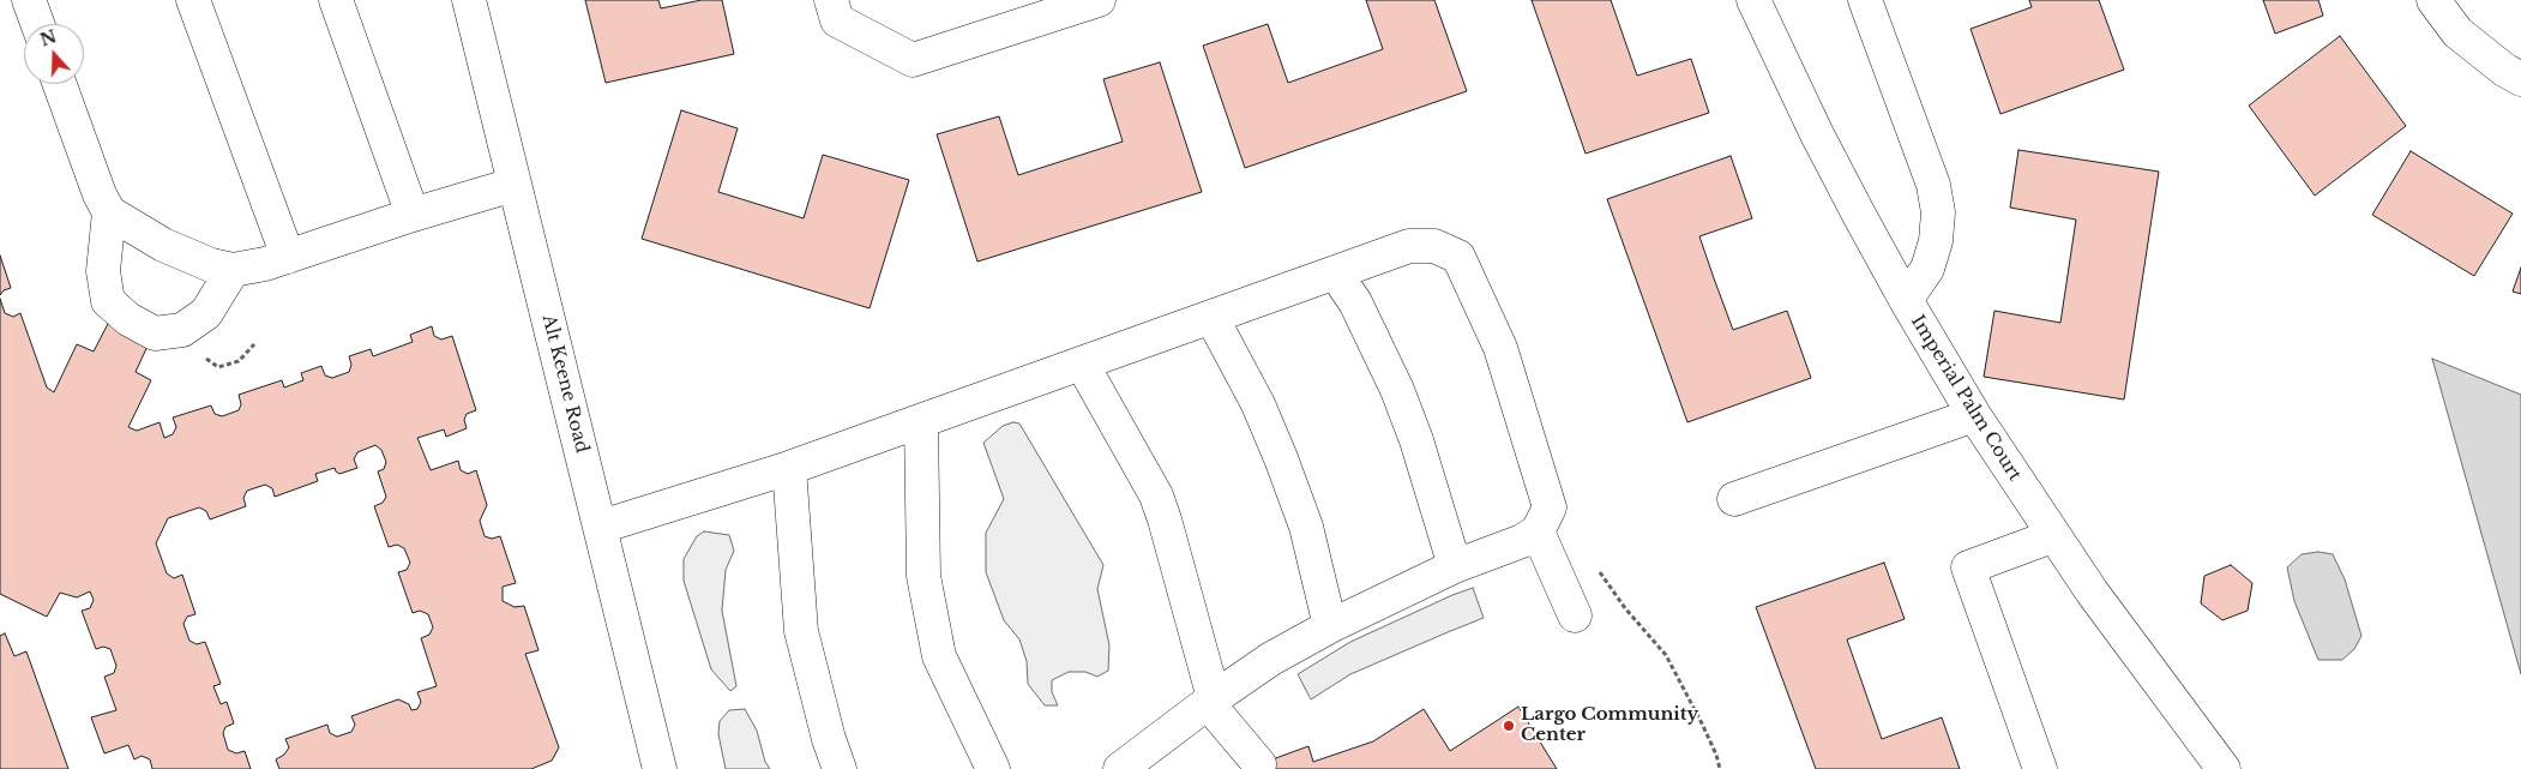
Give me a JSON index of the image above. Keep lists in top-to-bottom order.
{
  "streets": {
    "street": ["Alt Keene Road", "Imperial Palm Court"]
  },
  "places": ["Largo Community Center"],
  "north": "top"
}
